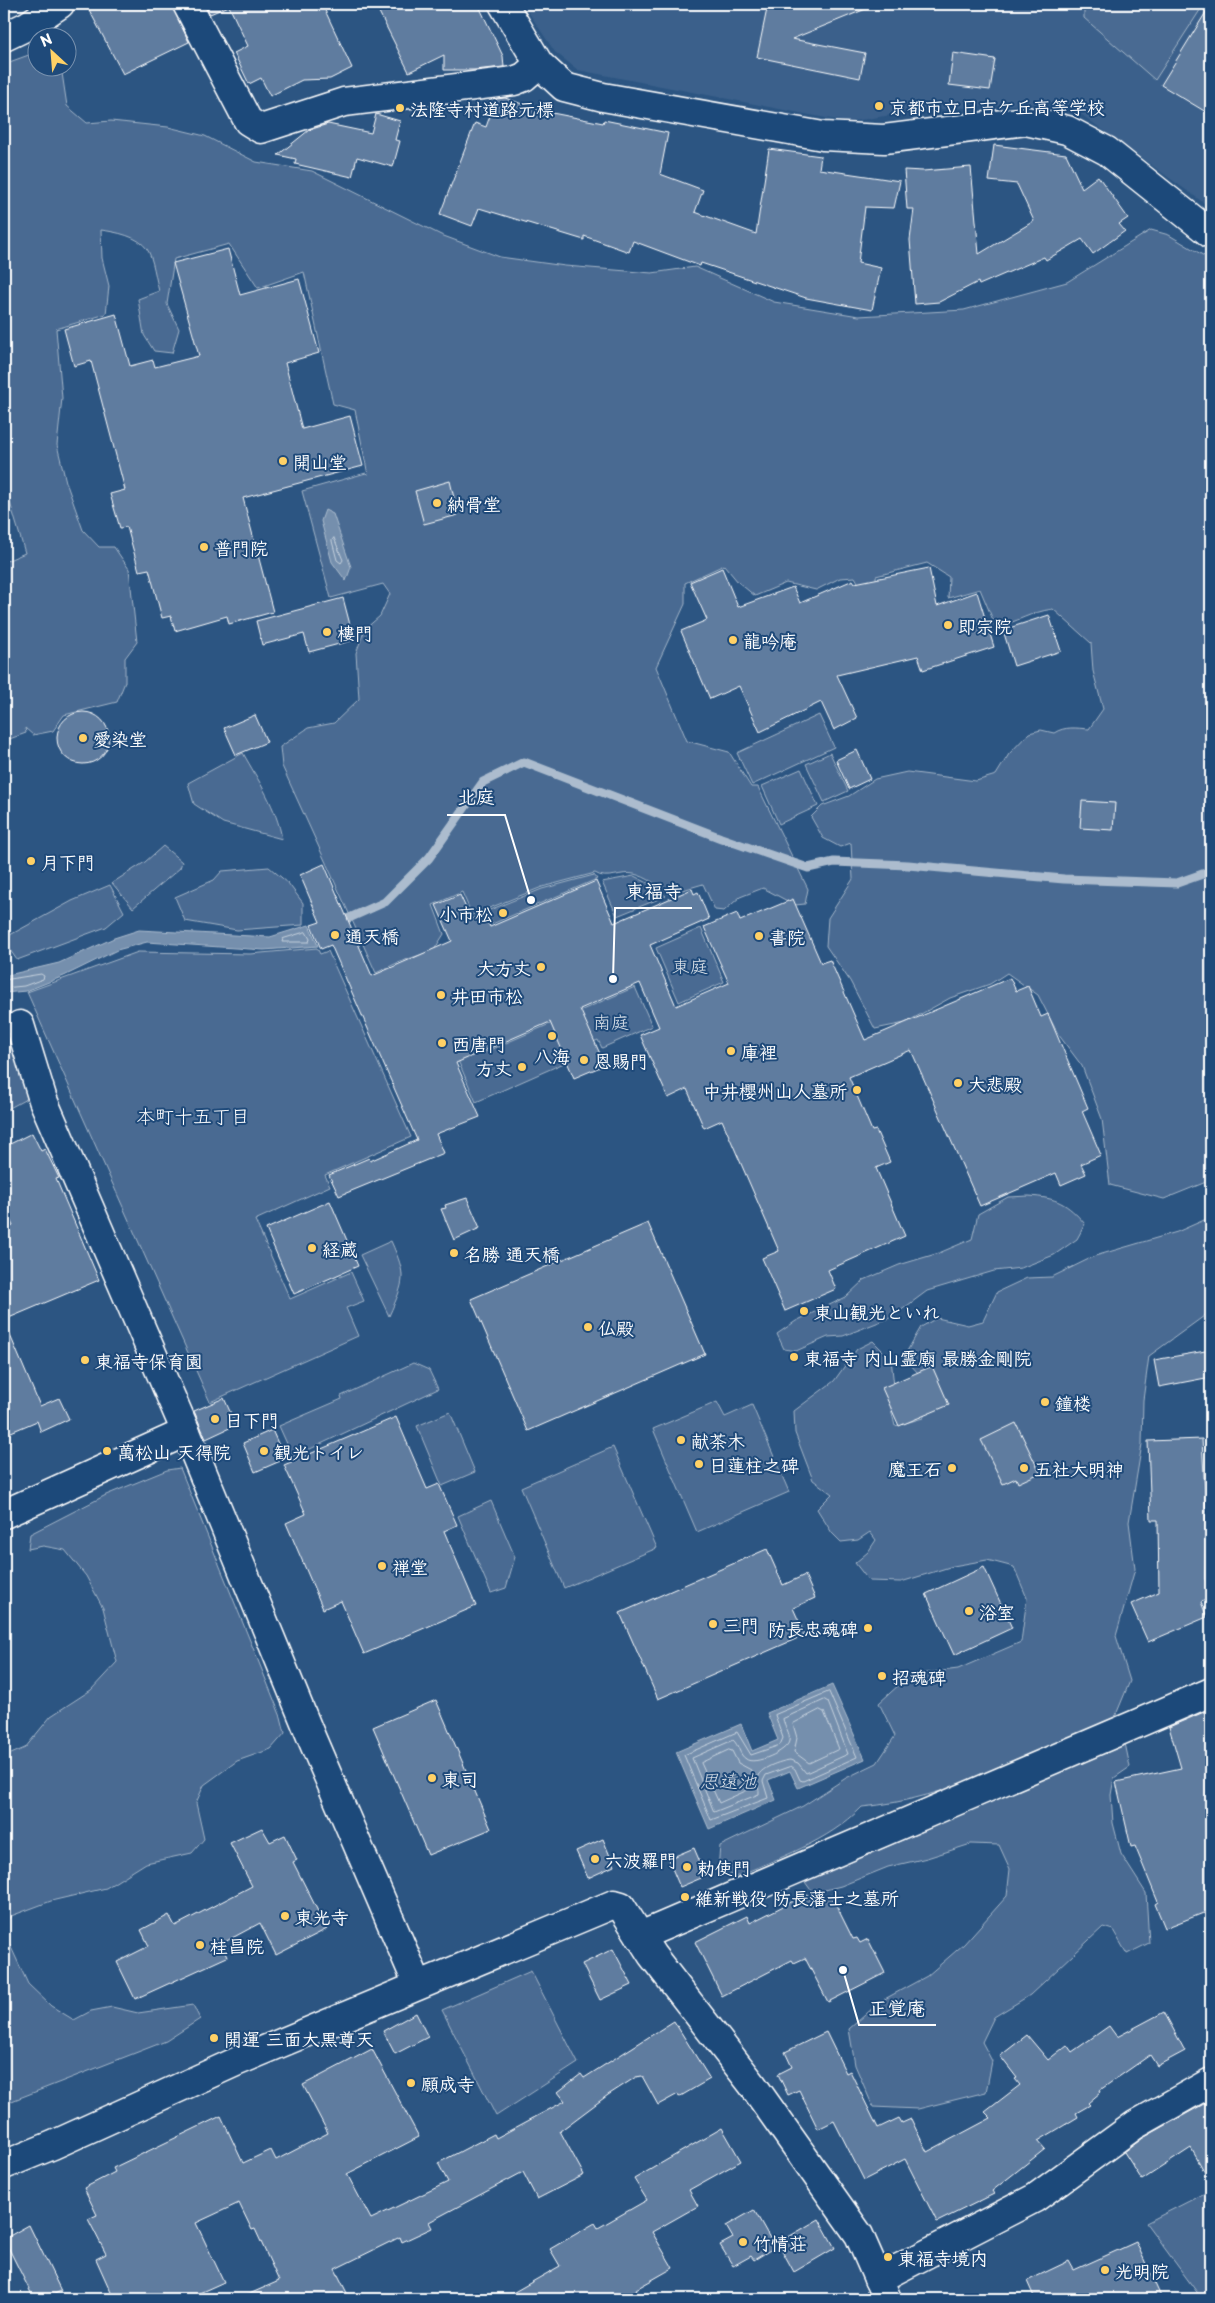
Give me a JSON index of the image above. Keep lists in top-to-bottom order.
{
  "districts": ["本町十五丁目"],
  "water": ["思遠池"],
  "parks": ["東庭", "南庭"],
  "places": [
    "京都市立日吉ケ丘高等学校",
    "法隆寺村道路元標",
    "開山堂",
    "納骨堂",
    "普門院",
    "即宗院",
    "樓門",
    "龍吟庵",
    "愛染堂",
    "月下門",
    "北庭",
    "小市松",
    "通天橋",
    "書院",
    "大方丈",
    "東福寺",
    "井田市松",
    "八海",
    "西唐門",
    "庫裡",
    "恩賜門",
    "方丈",
    "大悲殿",
    "中井櫻州山人墓所",
    "経蔵",
    "名勝 通天橋",
    "東山観光といれ",
    "仏殿",
    "東福寺 内山霊廟 最勝金剛院",
    "東福寺保育園",
    "鐘楼",
    "日下門",
    "献茶木",
    "萬松山 天得院",
    "観光トイレ",
    "日蓮柱之碑",
    "魔王石",
    "五社大明神",
    "禅堂",
    "浴室",
    "三門",
    "防長忠魂碑",
    "招魂碑",
    "東司",
    "六波羅門",
    "勅使門",
    "維新戦役 防長藩士之墓所",
    "東光寺",
    "桂昌院",
    "正覚庵",
    "開運 三面大黒尊天",
    "願成寺",
    "竹情荘",
    "東福寺境内",
    "光明院"
  ],
  "north": "top left"
}
